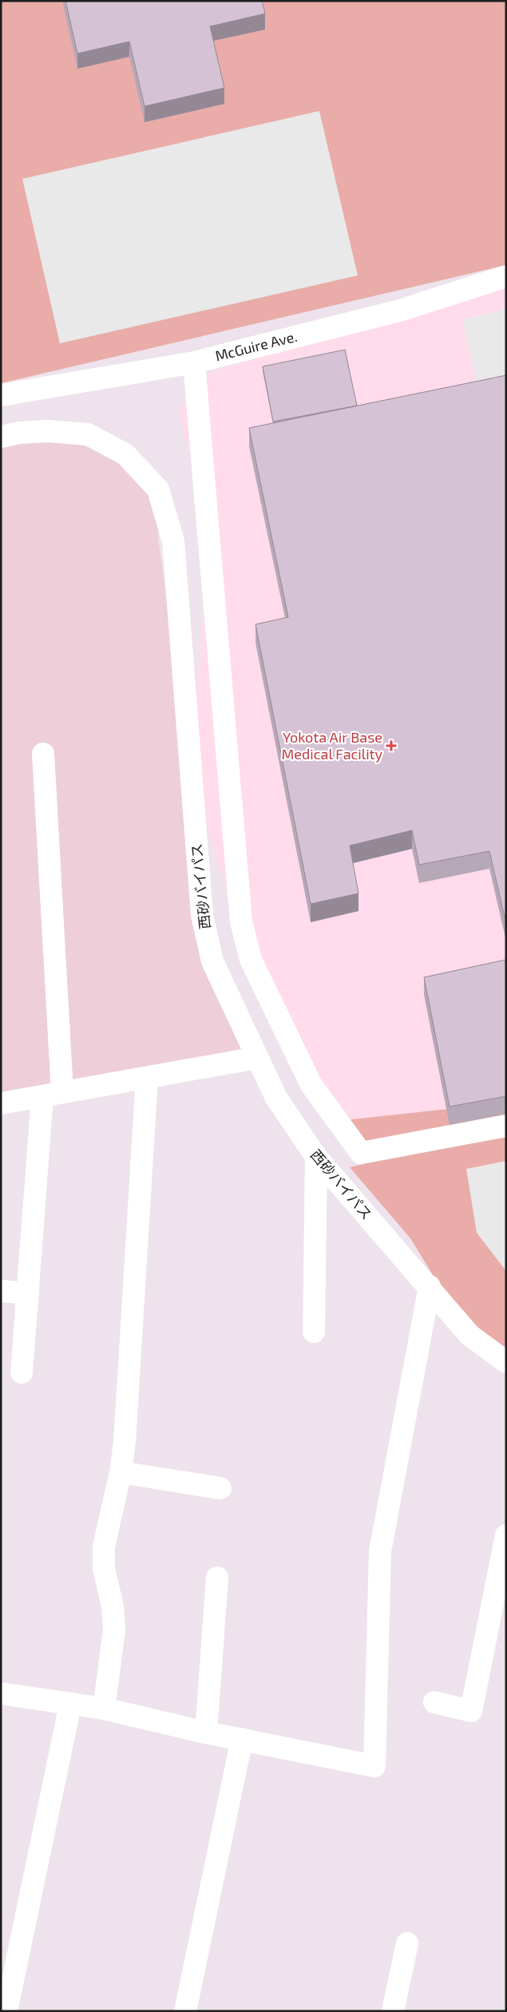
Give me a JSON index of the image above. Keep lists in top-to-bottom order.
{
  "streets": {
    "street": ["McGuire Ave.", "西砂バイパス"]
  },
  "places": {
    "health": ["Yokota Air Base Medical Facility"]
  }
}
